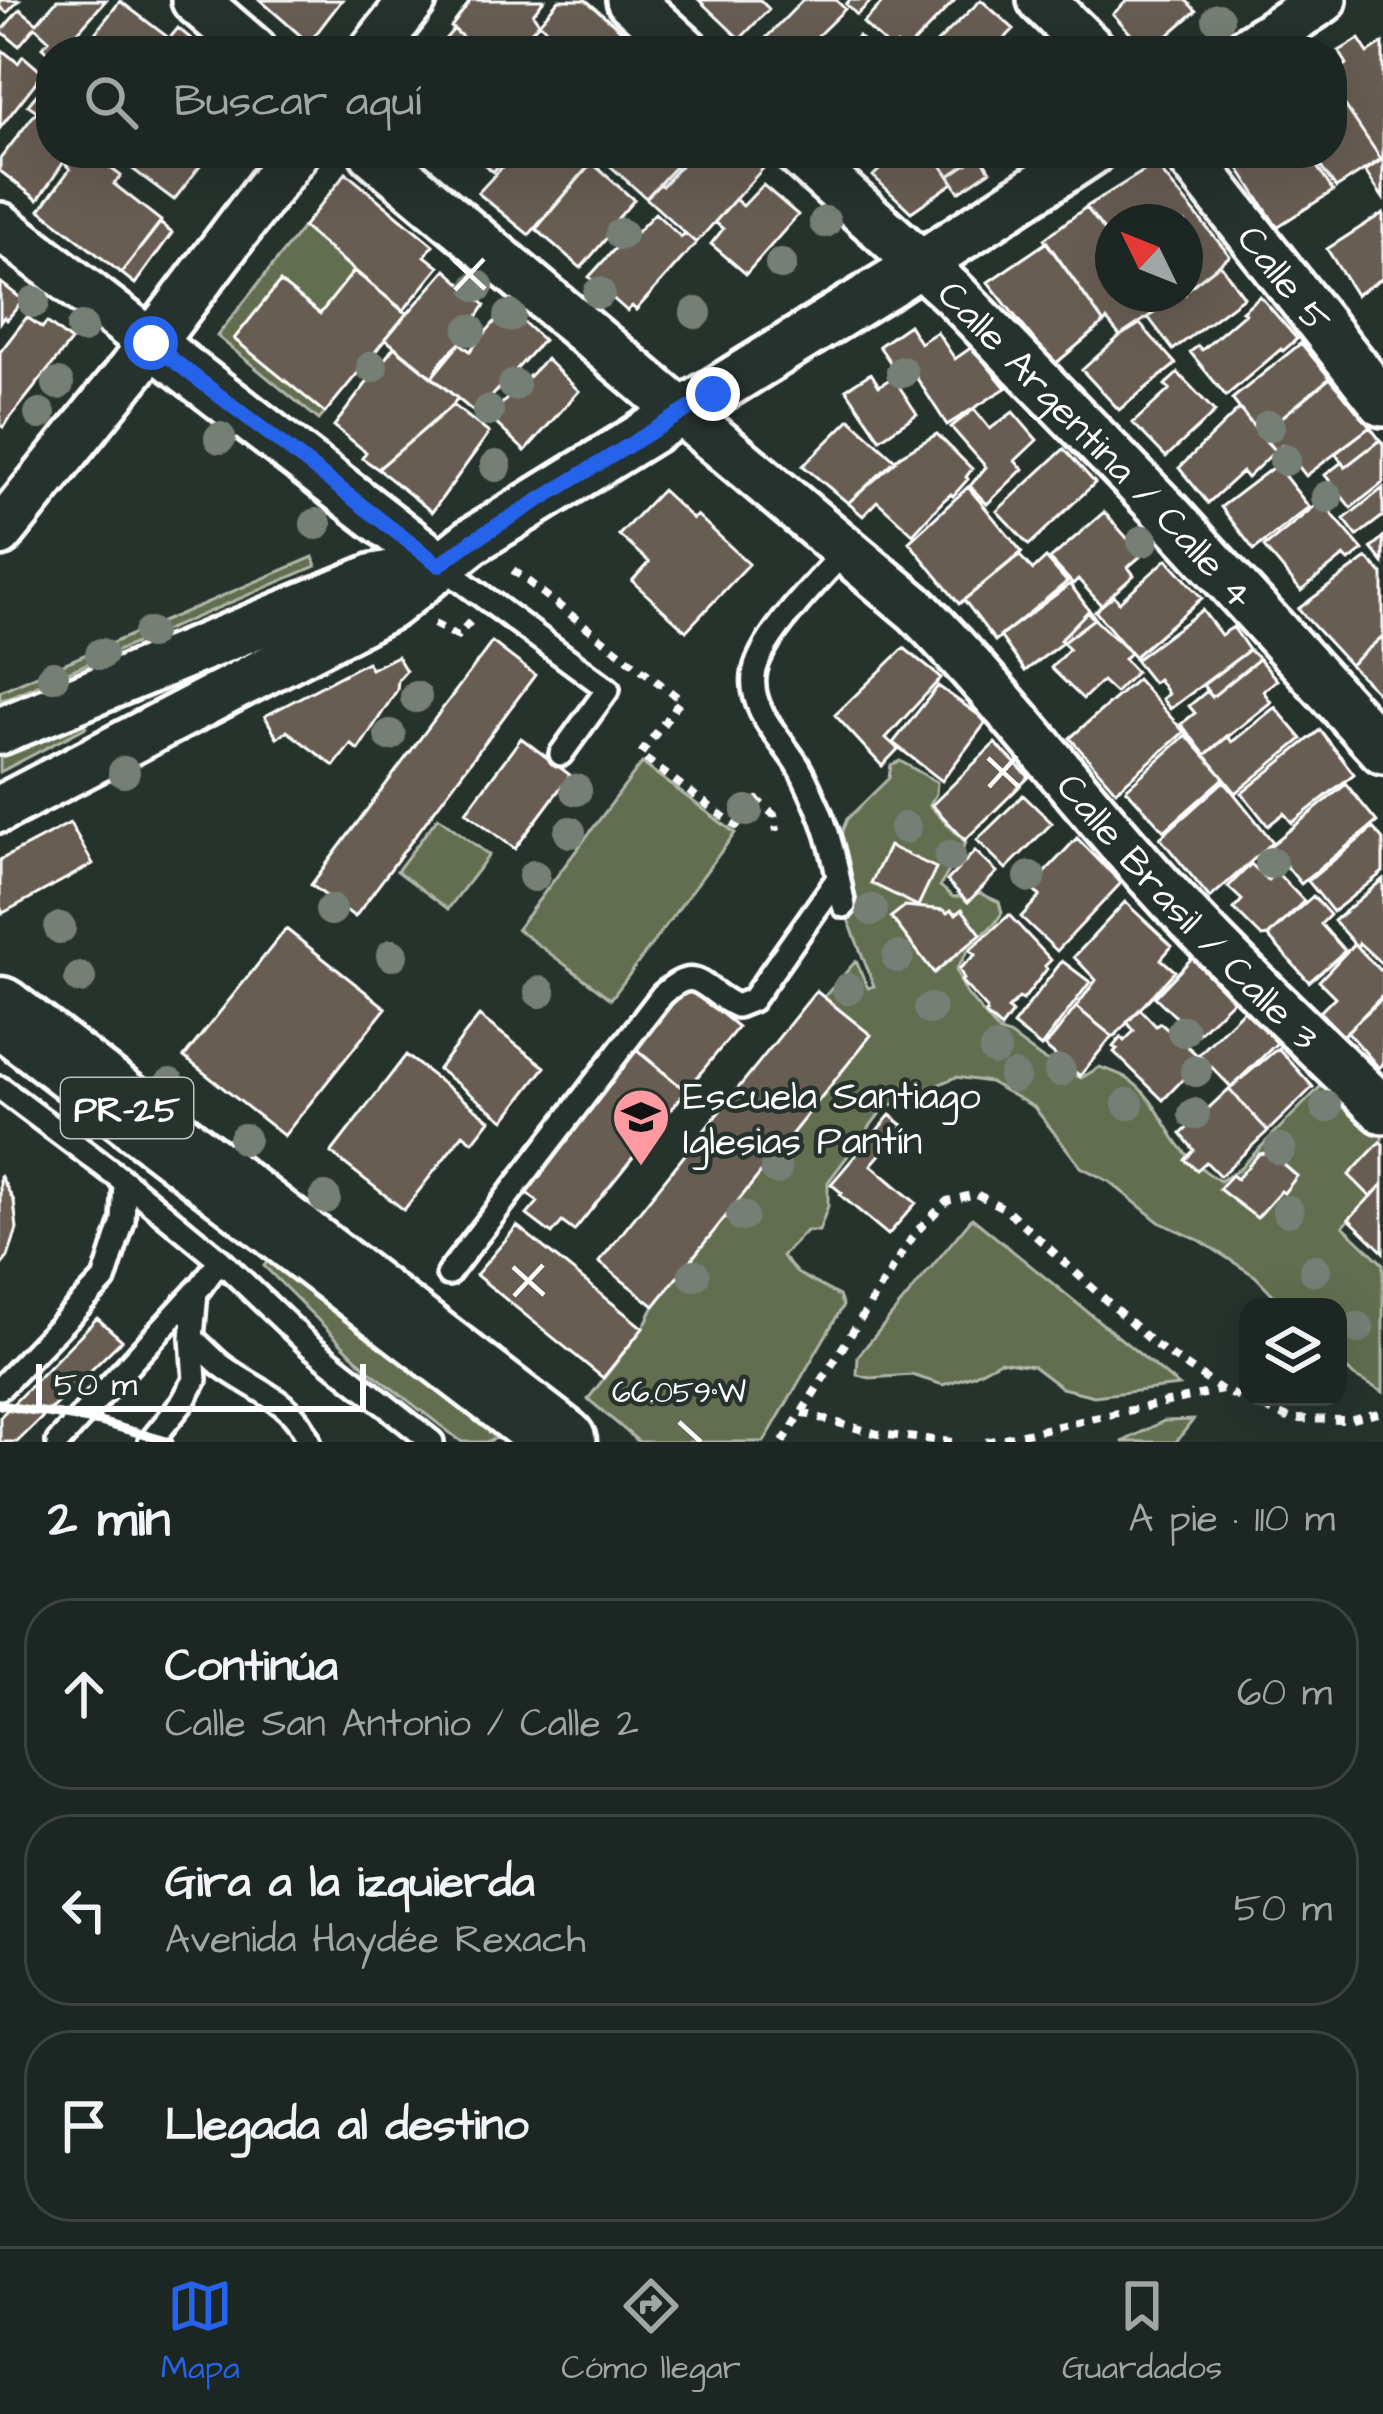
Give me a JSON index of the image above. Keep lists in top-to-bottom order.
{
  "streets": {
    "main road": ["PR-25"],
    "street": ["Calle 5", "Calle Argentina / Calle 4", "Calle Brasil / Calle 3"]
  },
  "places": {
    "school or university": ["Escuela Santiago Iglesias Pantín"]
  },
  "scale_bar": "50 m",
  "north": "top left",
  "page": {
    "search": "Buscar aquí",
    "scale": "50 m",
    "heading": ["2 min", "A pie · 110 m"],
    "list": [
      ["Continúa", "Calle San Antonio / Calle 2", "60 m"],
      ["Gira a la izquierda", "Avenida Haydée Rexach", "50 m"],
      "Llegada al destino"
    ],
    "nav": ["Mapa", "Cómo llegar", "Guardados"]
  },
  "coordinates": ["66.059°W"]
}
